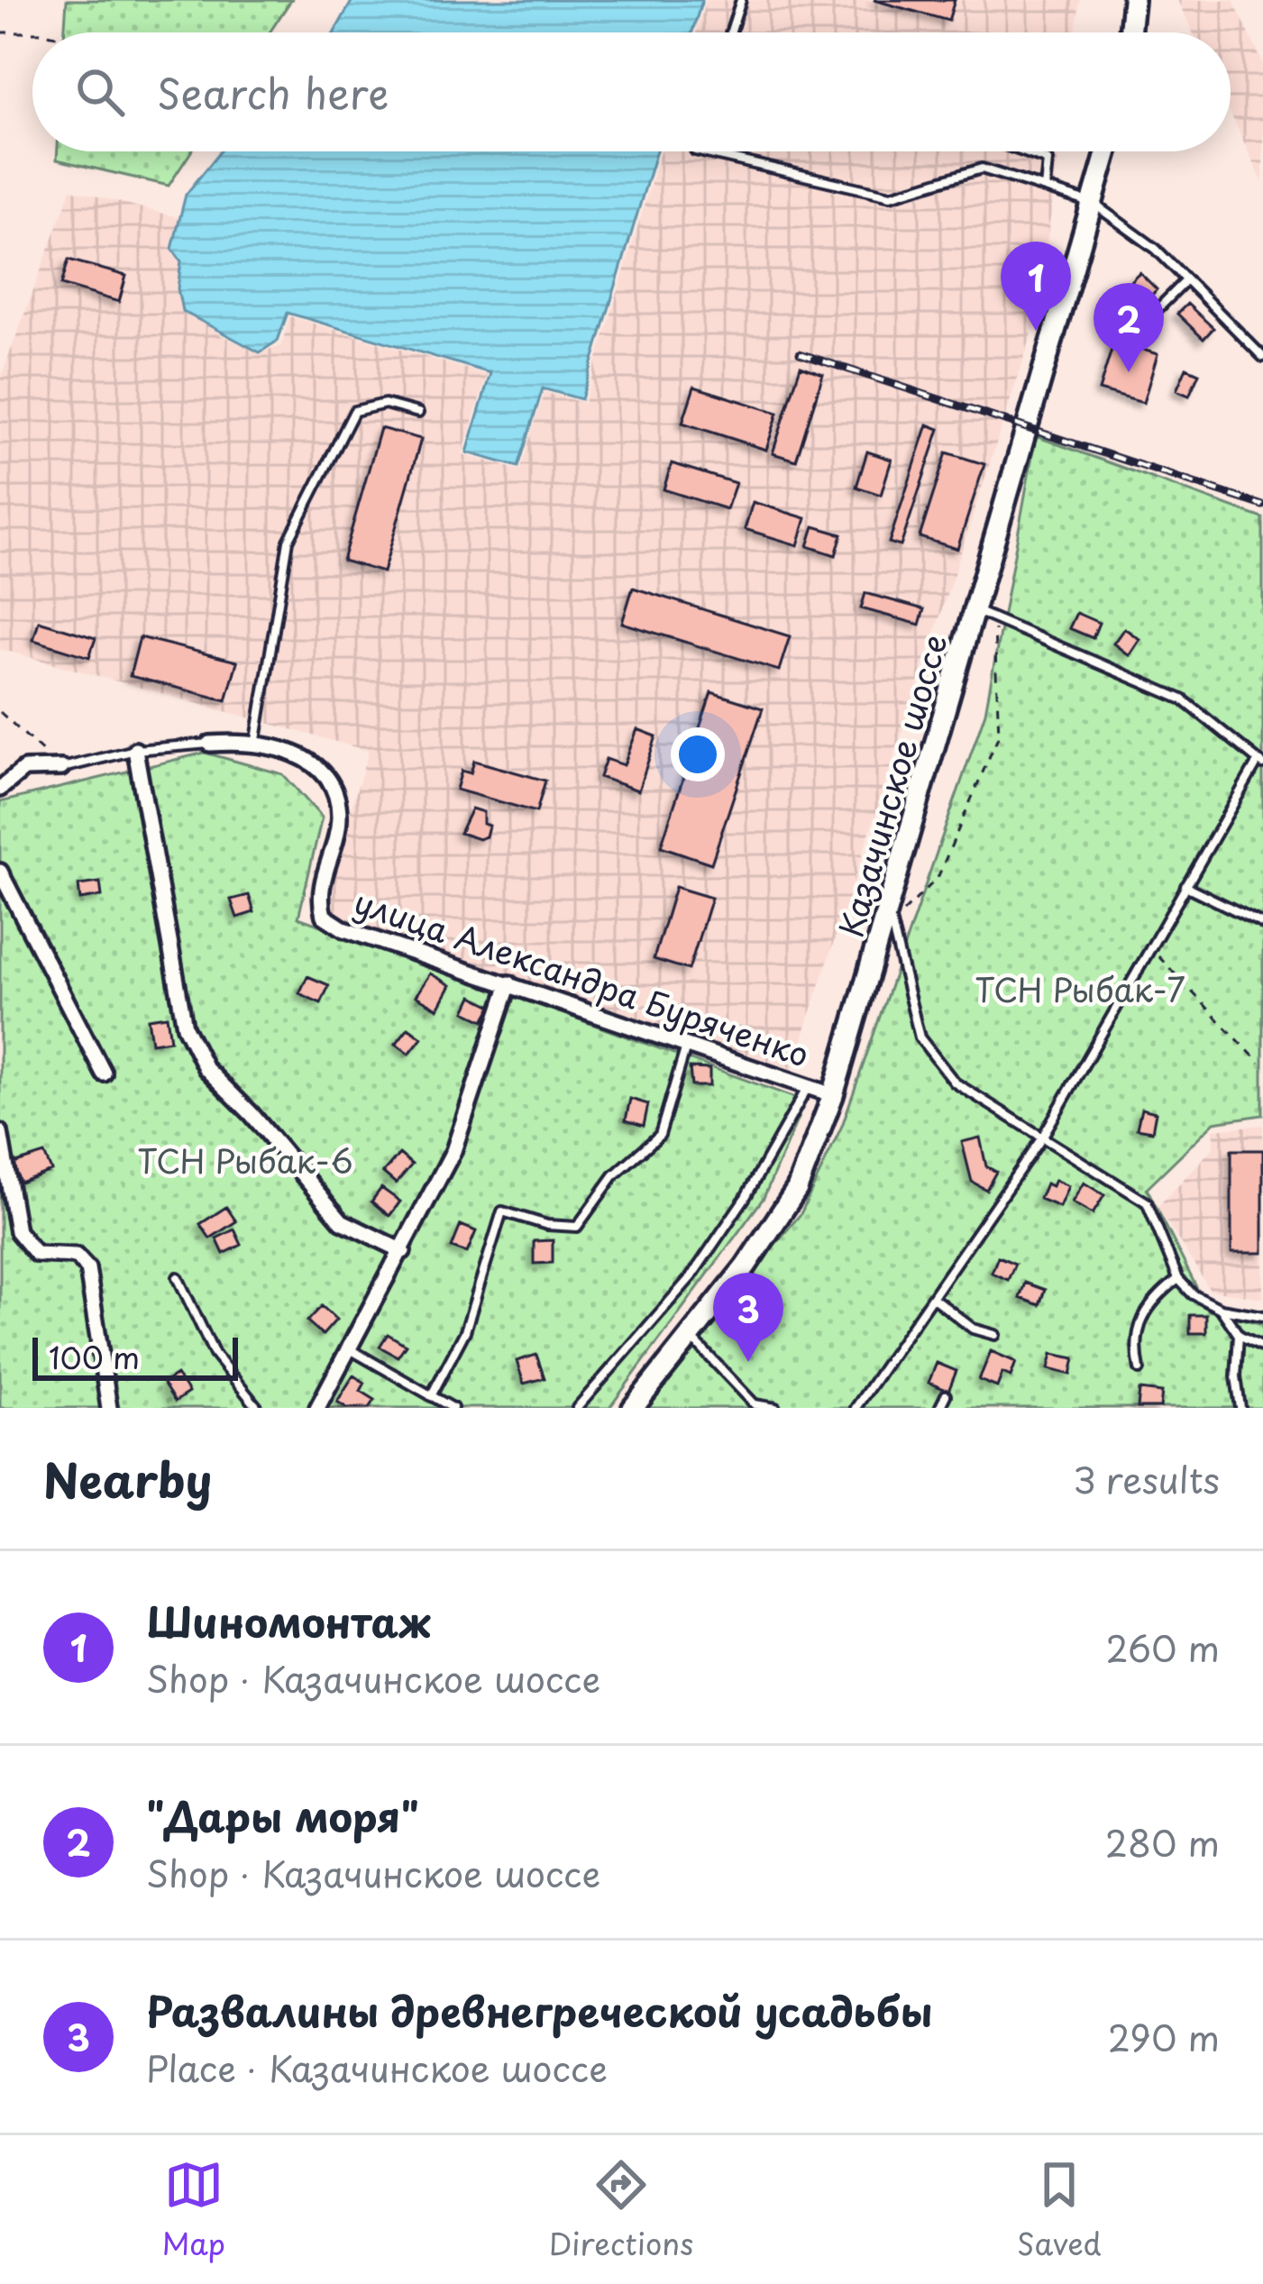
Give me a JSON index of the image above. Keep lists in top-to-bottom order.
{
  "streets": {
    "main road": ["Казачинское шоссе"],
    "street": ["улица Александра Буряченко"]
  },
  "crossings": [
    ["Казачинское шоссе", "улица Александра Буряченко"]
  ],
  "parks": ["ТСН Рыбак-7", "ТСН Рыбак-6"],
  "scale_bar": "100 m",
  "page": {
    "search": "Search here",
    "pins": ["1", "2", "3"],
    "scale": "100 m",
    "heading": ["Nearby", "3 results"],
    "list": [
      {
        "mark": "1",
        "name": "Шиномонтаж",
        "note": "Shop · Казачинское шоссе",
        "value": "260 m"
      },
      {
        "mark": "2",
        "name": "\"Дары моря\"",
        "note": "Shop · Казачинское шоссе",
        "value": "280 m"
      },
      {
        "mark": "3",
        "name": "Развалины древнегреческой усадьбы",
        "note": "Place · Казачинское шоссе",
        "value": "290 m"
      }
    ],
    "nav": ["Map", "Directions", "Saved"]
  }
}
